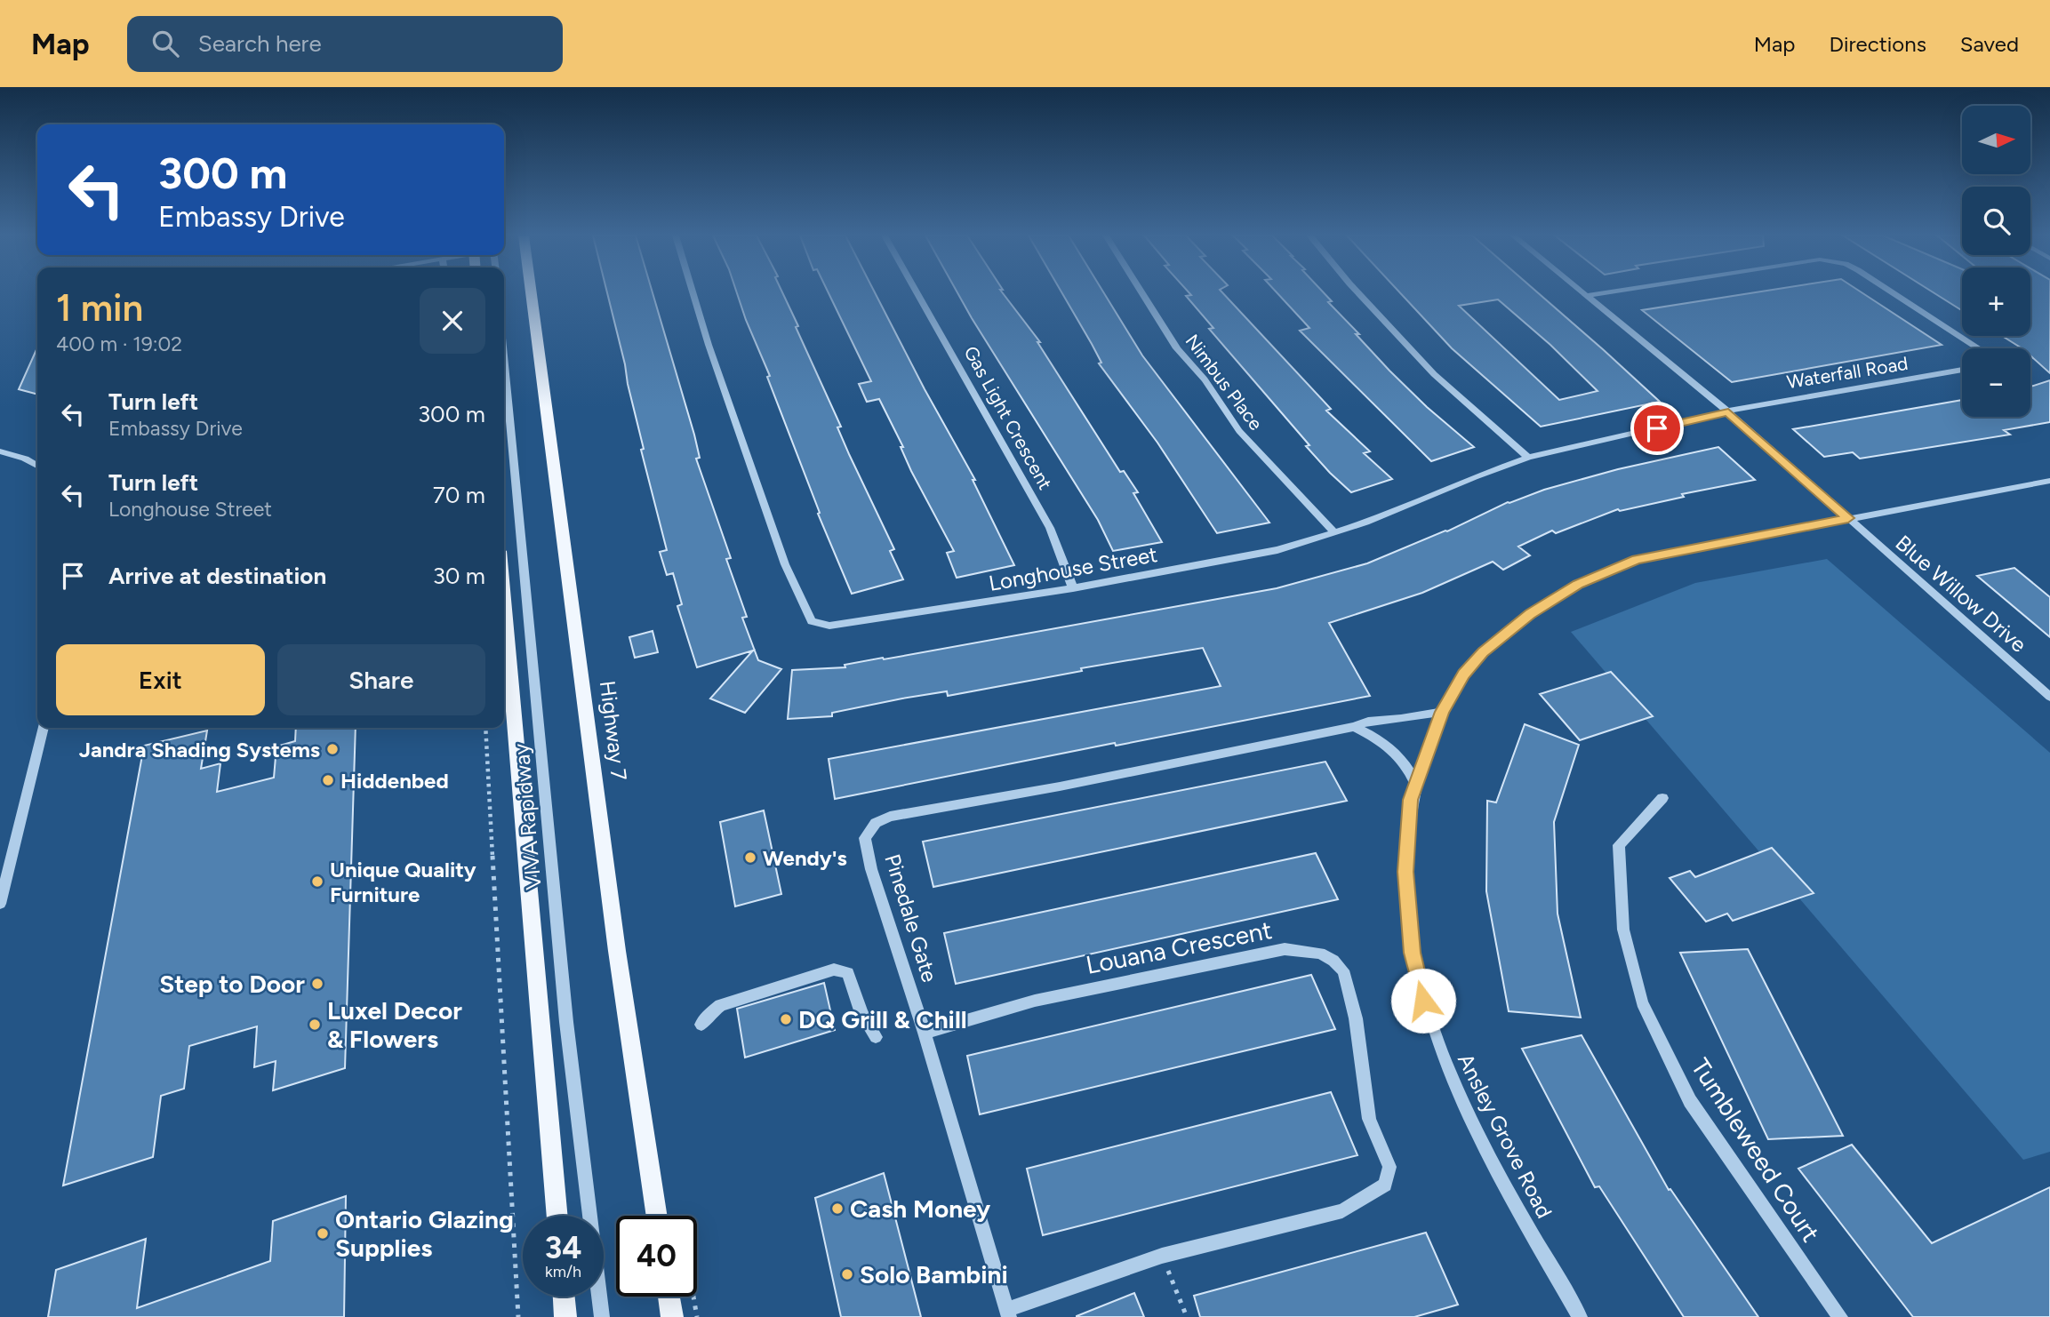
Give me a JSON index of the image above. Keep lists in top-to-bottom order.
{
  "streets": {
    "main road": ["Highway 7"],
    "street": [
      "Waterfall Road",
      "Nimbus Place",
      "Gas Light Crescent",
      "Longhouse Street",
      "Blue Willow Drive",
      "VIVA Rapidway",
      "Pinedale Gate",
      "Louana Crescent",
      "Ansley Grove Road",
      "Tumbleweed Court"
    ]
  },
  "crossings": [
    ["Waterfall Road", "Longhouse Street"],
    ["Waterfall Road", "Blue Willow Drive"],
    ["Nimbus Place", "Longhouse Street"],
    ["Gas Light Crescent", "Longhouse Street"],
    ["Longhouse Street", "Blue Willow Drive"],
    ["Blue Willow Drive", "Ansley Grove Road"],
    ["Pinedale Gate", "Louana Crescent"],
    ["Pinedale Gate", "Ansley Grove Road"]
  ],
  "places": [
    "Jandra Shading Systems",
    "Hiddenbed",
    "Wendy's",
    "Unique Quality Furniture",
    "Step to Door",
    "DQ Grill & Chill",
    "Luxel Decor & Flowers",
    "Cash Money",
    "Ontario Glazing Supplies",
    "Solo Bambini"
  ],
  "north": "right",
  "page": {
    "header": "Map",
    "search": "Search here",
    "nav": ["Map", "Directions", "Saved"],
    "map_buttons": ["+", "−"],
    "turn": ["300 m", "Embassy Drive"],
    "heading": ["1 min", "400 m · 19:02"],
    "list": [
      {
        "name": "Turn left",
        "note": "Embassy Drive",
        "value": "300 m"
      },
      {
        "name": "Turn left",
        "note": "Longhouse Street",
        "value": "70 m"
      },
      {
        "name": "Arrive at destination",
        "value": "30 m"
      }
    ],
    "buttons": ["Exit", "Share"],
    "speed": "34 km/h",
    "limit": "40"
  }
}
